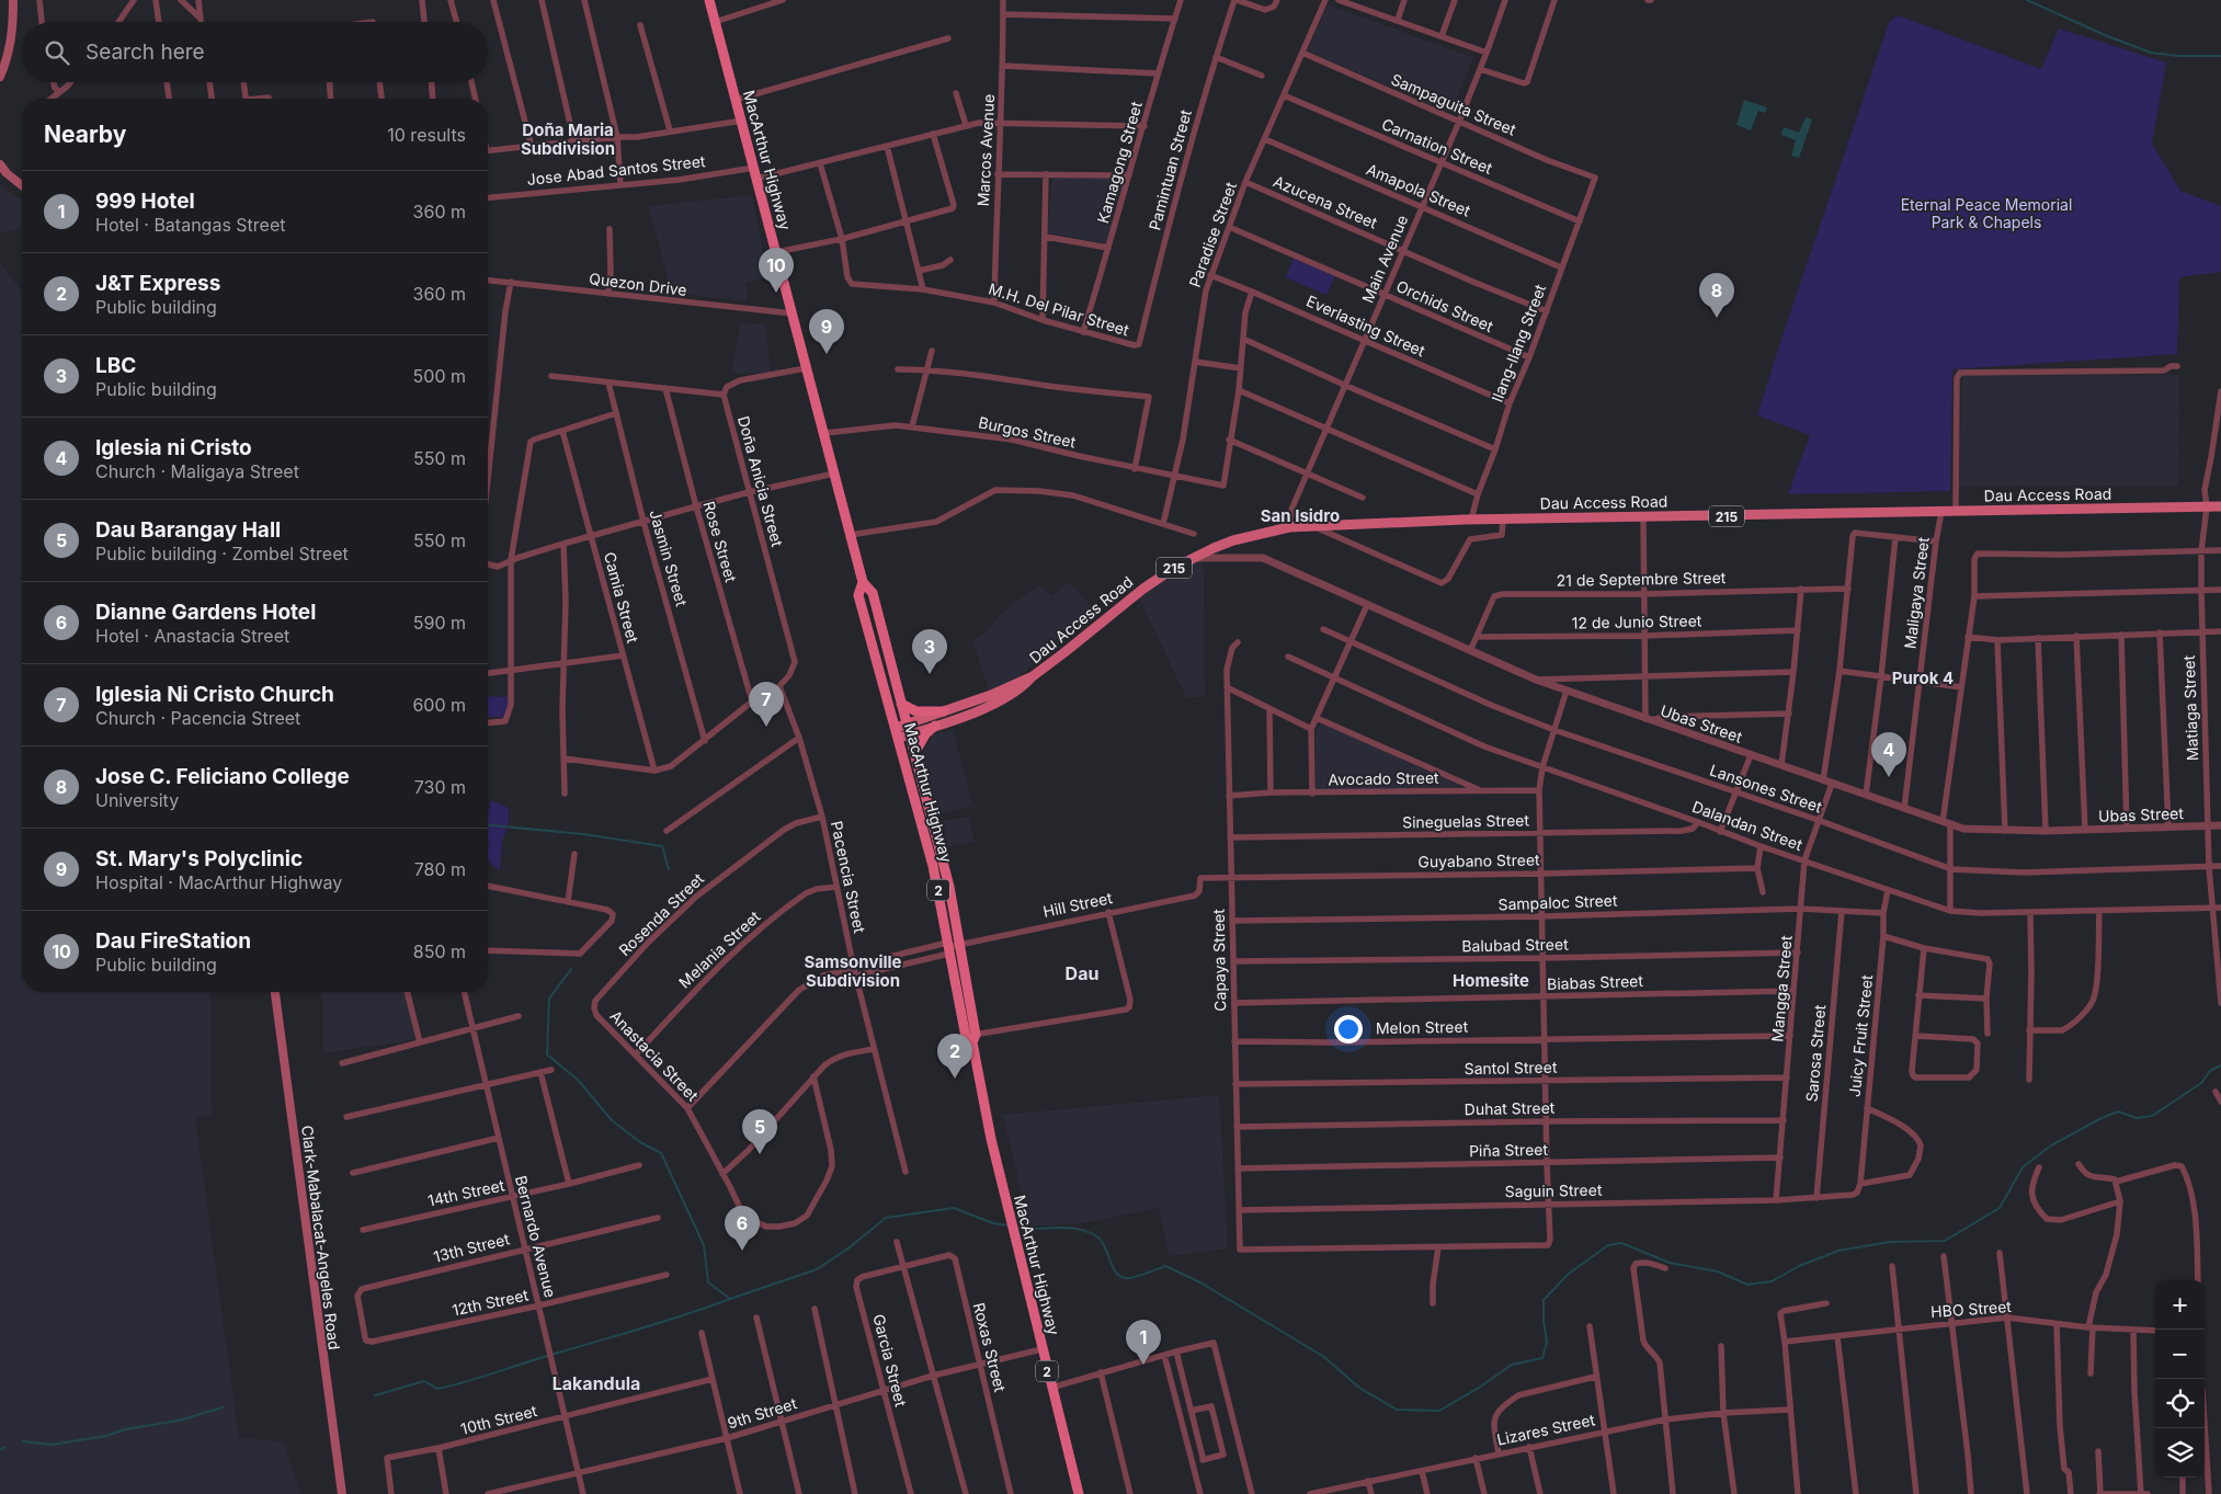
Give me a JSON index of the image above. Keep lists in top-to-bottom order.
{
  "streets": {
    "highway": ["MacArthur Highway", "2"],
    "main road": ["Dau Access Road", "215", "Clark-Mabalacat-Angeles Road"],
    "street": [
      "Sampaguita Street",
      "Carnation Street",
      "Marcos Avenue",
      "Kamagong Street",
      "Jose Abad Santos Street",
      "Pamintuan Street",
      "Amapola Street",
      "Azucena Street",
      "Paradise Street",
      "Main Avenue",
      "Quezon Drive",
      "Orchids Street",
      "M.H. Del Pilar Street",
      "Everlasting Street",
      "Ilang-Ilang Street",
      "Burgos Street",
      "Doña Anicia Street",
      "Rose Street",
      "Jasmin Street",
      "21 de Septembre Street",
      "Maligaya Street",
      "Camia Street",
      "12 de Junio Street",
      "Matiaga Street",
      "Ubas Street",
      "Avocado Street",
      "Lansones Street",
      "Sineguelas Street",
      "Dalandan Street",
      "Guyabano Street",
      "Pacencia Street",
      "Sampaloc Street",
      "Hill Street",
      "Rosenda Street",
      "Balubad Street",
      "Melania Street",
      "Capaya Street",
      "Biabas Street",
      "Mangga Street",
      "Melon Street",
      "Juicy Fruit Street",
      "Sarosa Street",
      "Anastacia Street",
      "Santol Street",
      "Duhat Street",
      "Piña Street",
      "Saguin Street",
      "14th Street",
      "Bernardo Avenue",
      "13th Street",
      "12th Street",
      "HBO Street",
      "Roxas Street",
      "Garcia Street",
      "9th Street",
      "10th Street",
      "Lizares Street"
    ]
  },
  "crossings": [
    ["Sampaguita Street", "Paradise Street"],
    ["Sampaguita Street", "Main Avenue"],
    ["Sampaguita Street", "Ilang-Ilang Street"],
    ["Carnation Street", "Paradise Street"],
    ["Carnation Street", "Main Avenue"],
    ["Carnation Street", "Ilang-Ilang Street"],
    ["Marcos Avenue", "Jose Abad Santos Street"],
    ["Marcos Avenue", "M.H. Del Pilar Street"],
    ["MacArthur Highway", "Jose Abad Santos Street"],
    ["MacArthur Highway", "Quezon Drive"],
    ["MacArthur Highway", "Burgos Street"],
    ["MacArthur Highway", "Dau Access Road"],
    ["MacArthur Highway", "Hill Street"],
    ["MacArthur Highway", "9th Street"],
    ["Kamagong Street", "Jose Abad Santos Street"],
    ["Kamagong Street", "M.H. Del Pilar Street"],
    ["Pamintuan Street", "M.H. Del Pilar Street"],
    ["Amapola Street", "Paradise Street"],
    ["Amapola Street", "Main Avenue"],
    ["Amapola Street", "Ilang-Ilang Street"],
    ["Azucena Street", "Paradise Street"],
    ["Azucena Street", "Main Avenue"],
    ["Azucena Street", "Ilang-Ilang Street"],
    ["Paradise Street", "Orchids Street"],
    ["Paradise Street", "Everlasting Street"],
    ["Paradise Street", "Burgos Street"],
    ["Main Avenue", "Orchids Street"],
    ["Main Avenue", "Everlasting Street"],
    ["Main Avenue", "Dau Access Road"],
    ["Orchids Street", "Ilang-Ilang Street"],
    ["Everlasting Street", "Ilang-Ilang Street"],
    ["Ilang-Ilang Street", "Dau Access Road"],
    ["Doña Anicia Street", "Pacencia Street"],
    ["Dau Access Road", "Maligaya Street"],
    ["Dau Access Road", "Matiaga Street"],
    ["Dau Access Road", "Ubas Street"],
    ["21 de Septembre Street", "12 de Junio Street"],
    ["21 de Septembre Street", "Ubas Street"],
    ["Maligaya Street", "Ubas Street"],
    ["Matiaga Street", "Ubas Street"],
    ["Matiaga Street", "Lansones Street"],
    ["Matiaga Street", "Dalandan Street"],
    ["Ubas Street", "Mangga Street"],
    ["Avocado Street", "Capaya Street"],
    ["Lansones Street", "Mangga Street"],
    ["Sineguelas Street", "Dalandan Street"],
    ["Sineguelas Street", "Capaya Street"],
    ["Dalandan Street", "Mangga Street"],
    ["Dalandan Street", "Juicy Fruit Street"],
    ["Guyabano Street", "Hill Street"],
    ["Guyabano Street", "Capaya Street"],
    ["Pacencia Street", "Rosenda Street"],
    ["Pacencia Street", "Melania Street"],
    ["Sampaloc Street", "Capaya Street"],
    ["Sampaloc Street", "Mangga Street"],
    ["Sampaloc Street", "Juicy Fruit Street"],
    ["Sampaloc Street", "Sarosa Street"],
    ["Rosenda Street", "Anastacia Street"],
    ["Balubad Street", "Capaya Street"],
    ["Balubad Street", "Mangga Street"],
    ["Melania Street", "Anastacia Street"],
    ["Capaya Street", "Biabas Street"],
    ["Capaya Street", "Melon Street"],
    ["Capaya Street", "Santol Street"],
    ["Capaya Street", "Duhat Street"],
    ["Capaya Street", "Piña Street"],
    ["Capaya Street", "Saguin Street"],
    ["Biabas Street", "Mangga Street"],
    ["Mangga Street", "Melon Street"],
    ["Mangga Street", "Santol Street"],
    ["Mangga Street", "Duhat Street"],
    ["Mangga Street", "Piña Street"],
    ["Mangga Street", "Saguin Street"],
    ["Juicy Fruit Street", "Saguin Street"],
    ["Sarosa Street", "Saguin Street"],
    ["14th Street", "Bernardo Avenue"],
    ["Bernardo Avenue", "13th Street"],
    ["Bernardo Avenue", "12th Street"],
    ["Bernardo Avenue", "9th Street"],
    ["Bernardo Avenue", "10th Street"],
    ["13th Street", "12th Street"],
    ["Roxas Street", "Garcia Street"],
    ["Roxas Street", "9th Street"],
    ["Garcia Street", "9th Street"]
  ],
  "districts": [
    "Doña Maria Subdivision",
    "San Isidro",
    "Purok 4",
    "Samsonville Subdivision",
    "Dau",
    "Homesite",
    "Lakandula"
  ],
  "parks": ["Eternal Peace Memorial Park & Chapels"],
  "page": {
    "search": "Search here",
    "heading": ["Nearby", "10 results"],
    "list": [
      {
        "mark": "1",
        "name": "999 Hotel",
        "note": "Hotel · Batangas Street",
        "value": "360 m"
      },
      {
        "mark": "2",
        "name": "J&T Express",
        "note": "Public building",
        "value": "360 m"
      },
      {
        "mark": "3",
        "name": "LBC",
        "note": "Public building",
        "value": "500 m"
      },
      {
        "mark": "4",
        "name": "Iglesia ni Cristo",
        "note": "Church · Maligaya Street",
        "value": "550 m"
      },
      {
        "mark": "5",
        "name": "Dau Barangay Hall",
        "note": "Public building · Zombel Street",
        "value": "550 m"
      },
      {
        "mark": "6",
        "name": "Dianne Gardens Hotel",
        "note": "Hotel · Anastacia Street",
        "value": "590 m"
      },
      {
        "mark": "7",
        "name": "Iglesia Ni Cristo Church",
        "note": "Church · Pacencia Street",
        "value": "600 m"
      },
      {
        "mark": "8",
        "name": "Jose C. Feliciano College",
        "note": "University",
        "value": "730 m"
      },
      {
        "mark": "9",
        "name": "St. Mary's Polyclinic",
        "note": "Hospital · MacArthur Highway",
        "value": "780 m"
      },
      {
        "mark": "10",
        "name": "Dau FireStation",
        "note": "Public building",
        "value": "850 m"
      }
    ],
    "pins": [
      "10",
      "8",
      "9",
      "3",
      "7",
      "4",
      "2",
      "5",
      "6",
      "1"
    ],
    "map_buttons": ["+", "−"]
  }
}
